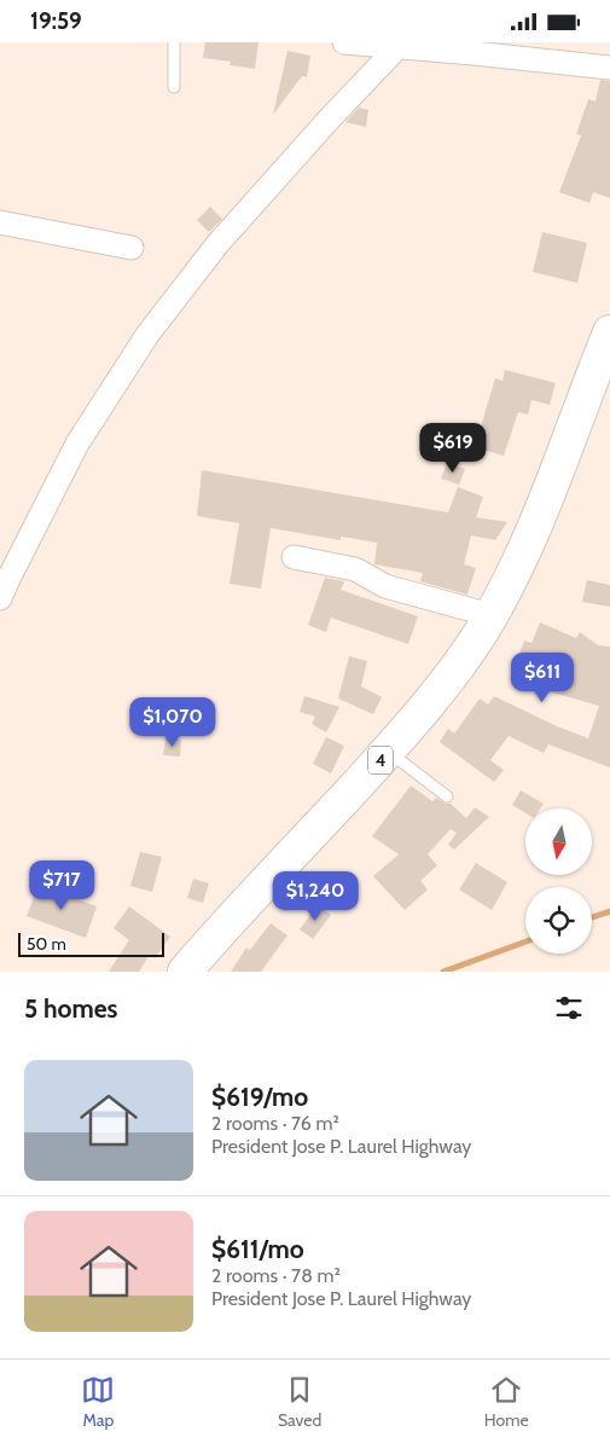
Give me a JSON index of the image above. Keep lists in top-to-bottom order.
{
  "streets": {
    "highway": ["4"]
  },
  "scale_bar": "50 m",
  "north": "bottom",
  "page": {
    "status": "19:59",
    "price": [
      "$619",
      "$611",
      "$1,070",
      "$717",
      "$1,240"
    ],
    "scale": "50 m",
    "heading": "5 homes",
    "list": [
      {
        "name": "$619/mo",
        "note": "2 rooms · 76 m² · President Jose P. Laurel Highway"
      },
      {
        "name": "$611/mo",
        "note": "2 rooms · 78 m² · President Jose P. Laurel Highway"
      }
    ],
    "tabs": ["Map", "Saved", "Home"]
  }
}
